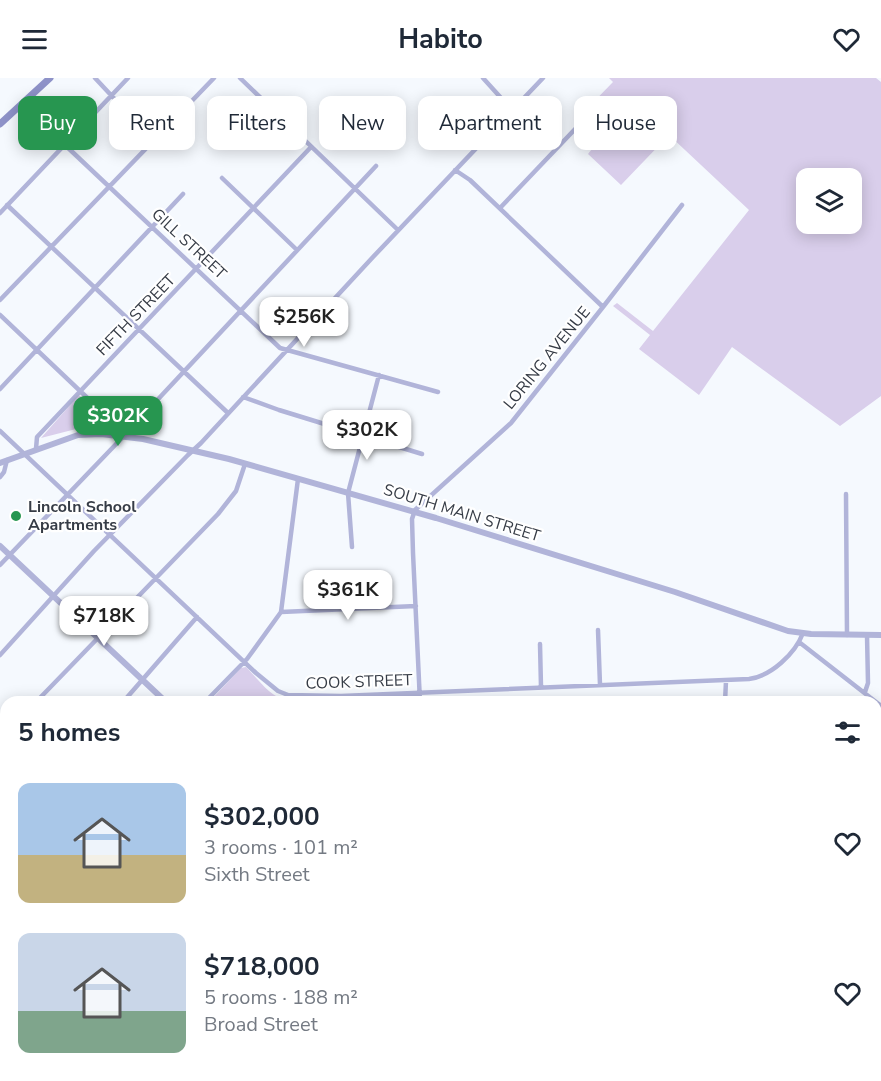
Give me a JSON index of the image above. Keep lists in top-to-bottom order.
{
  "streets": {
    "street": [
      "GILL STREET",
      "FIFTH STREET",
      "LORING AVENUE",
      "SOUTH MAIN STREET",
      "COOK STREET"
    ]
  },
  "crossings": [
    ["GILL STREET", "FIFTH STREET"],
    ["FIFTH STREET", "SOUTH MAIN STREET"],
    ["LORING AVENUE", "SOUTH MAIN STREET"],
    ["SOUTH MAIN STREET", "COOK STREET"]
  ],
  "places": ["Lincoln School Apartments"],
  "page": {
    "header": "Habito",
    "chip": [
      "Buy",
      "Rent",
      "Filters",
      "New",
      "Apartment",
      "House"
    ],
    "price": [
      "$256K",
      "$302K",
      "$302K",
      "$361K",
      "$718K"
    ],
    "heading": "5 homes",
    "list": [
      {
        "name": "$302,000",
        "note": "3 rooms · 101 m² · Sixth Street"
      },
      {
        "name": "$718,000",
        "note": "5 rooms · 188 m² · Broad Street"
      }
    ]
  }
}
